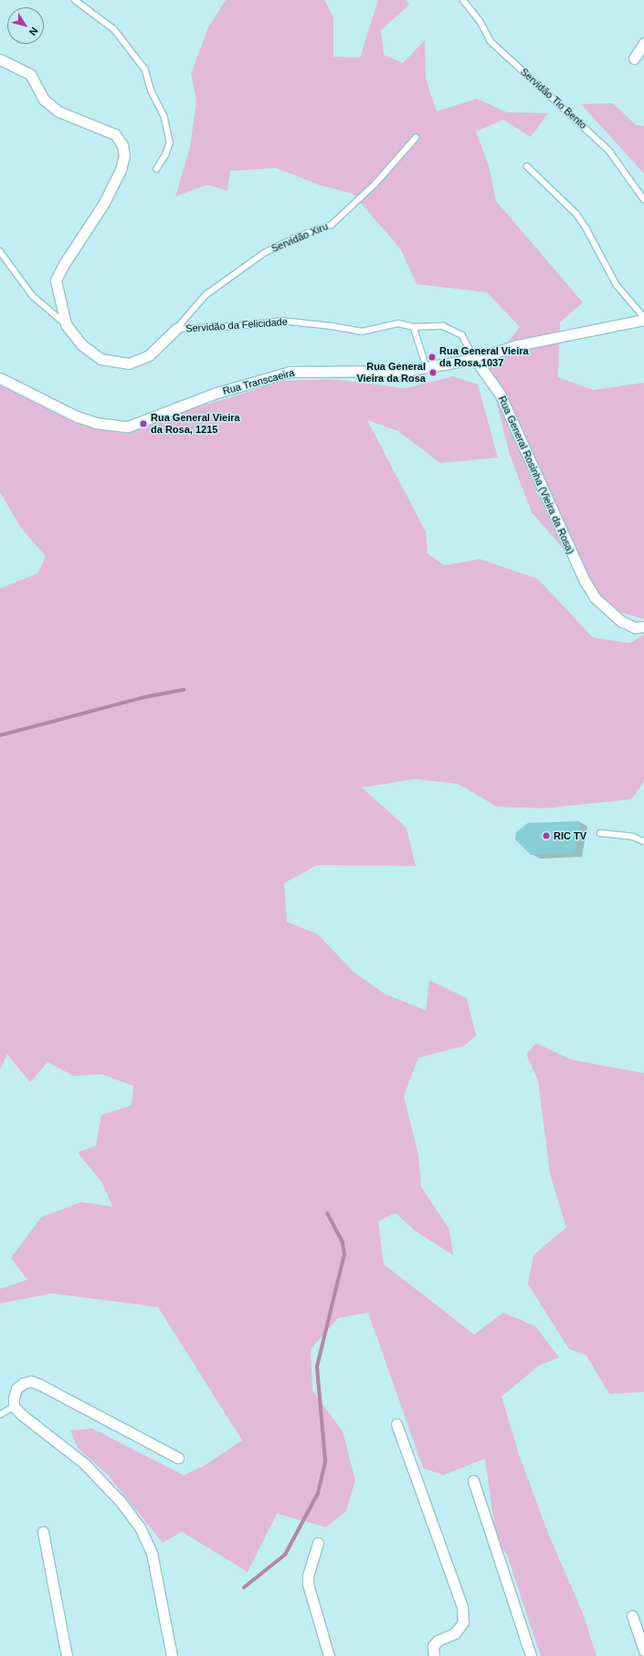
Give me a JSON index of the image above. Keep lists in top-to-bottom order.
{
  "streets": {
    "street": ["Servidão da Felicidade", "Rua Transcaeira", "Rua General Rosinha (Vieira da Rosa)"],
    "lane": ["Servidão Tio Bento", "Servidão Xiru"]
  },
  "crossings": [
    ["Servidão Xiru", "Servidão da Felicidade"],
    ["Servidão da Felicidade", "Rua Transcaeira"],
    ["Servidão da Felicidade", "Rua General Rosinha (Vieira da Rosa)"],
    ["Rua Transcaeira", "Rua General Rosinha (Vieira da Rosa)"]
  ],
  "places": [
    "Rua General Vieira da Rosa,1037",
    "Rua General Vieira da Rosa",
    "Rua General Vieira da Rosa, 1215",
    "RIC TV"
  ],
  "north": "bottom right"
}
